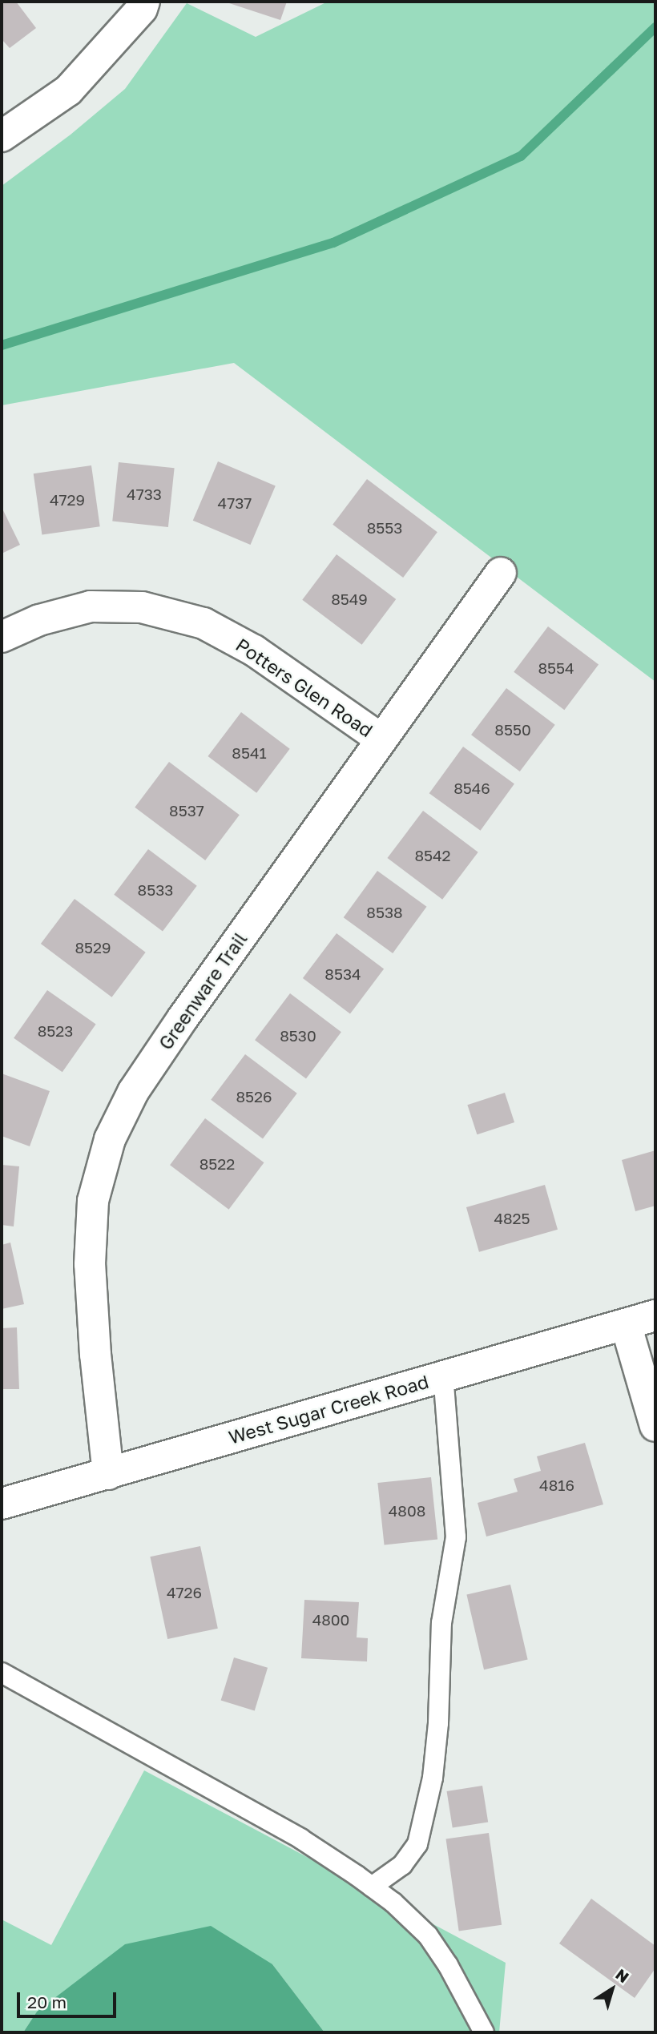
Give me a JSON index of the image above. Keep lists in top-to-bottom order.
{
  "streets": {
    "street": ["Potters Glen Road", "Greenware Trail", "West Sugar Creek Road"]
  },
  "crossings": [
    ["Potters Glen Road", "Greenware Trail"],
    ["Greenware Trail", "West Sugar Creek Road"]
  ],
  "house_numbers": [
    "4733",
    "4729",
    "4737",
    "8553",
    "8549",
    "8554",
    "8550",
    "8541",
    "8546",
    "8537",
    "8542",
    "8533",
    "8538",
    "8529",
    "8534",
    "8523",
    "8530",
    "8526",
    "8522",
    "4825",
    "4816",
    "4808",
    "4726",
    "4800"
  ],
  "scale_bar": "20 m",
  "north": "top right"
}
